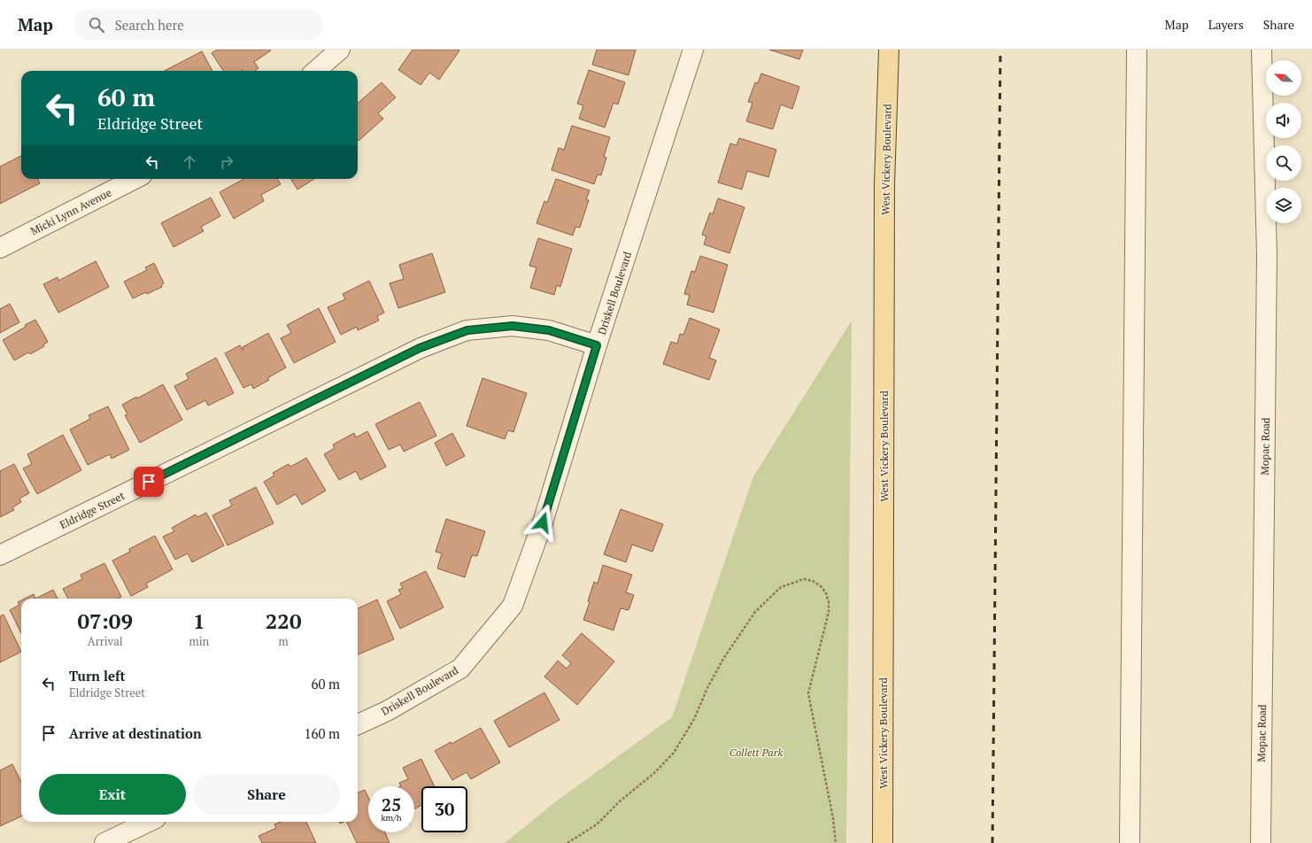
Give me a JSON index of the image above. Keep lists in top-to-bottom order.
{
  "streets": {
    "main road": ["West Vickery Boulevard"],
    "street": [
      "Micki Lynn Avenue",
      "Driskell Boulevard",
      "Mopac Road",
      "Eldridge Street"
    ]
  },
  "crossings": [
    ["Driskell Boulevard", "Eldridge Street"]
  ],
  "parks": ["Collett Park"],
  "north": "top left",
  "page": {
    "header": "Map",
    "search": "Search here",
    "nav": ["Map", "Layers", "Share"],
    "turn": ["60 m", "Eldridge Street"],
    "eta": [
      "07:09",
      "Arrival",
      "1",
      "min",
      "220",
      "m"
    ],
    "list": [
      {
        "name": "Turn left",
        "note": "Eldridge Street",
        "value": "60 m"
      },
      {
        "name": "Arrive at destination",
        "value": "160 m"
      }
    ],
    "buttons": ["Exit", "Share"],
    "speed": "25 km/h",
    "limit": "30"
  }
}
